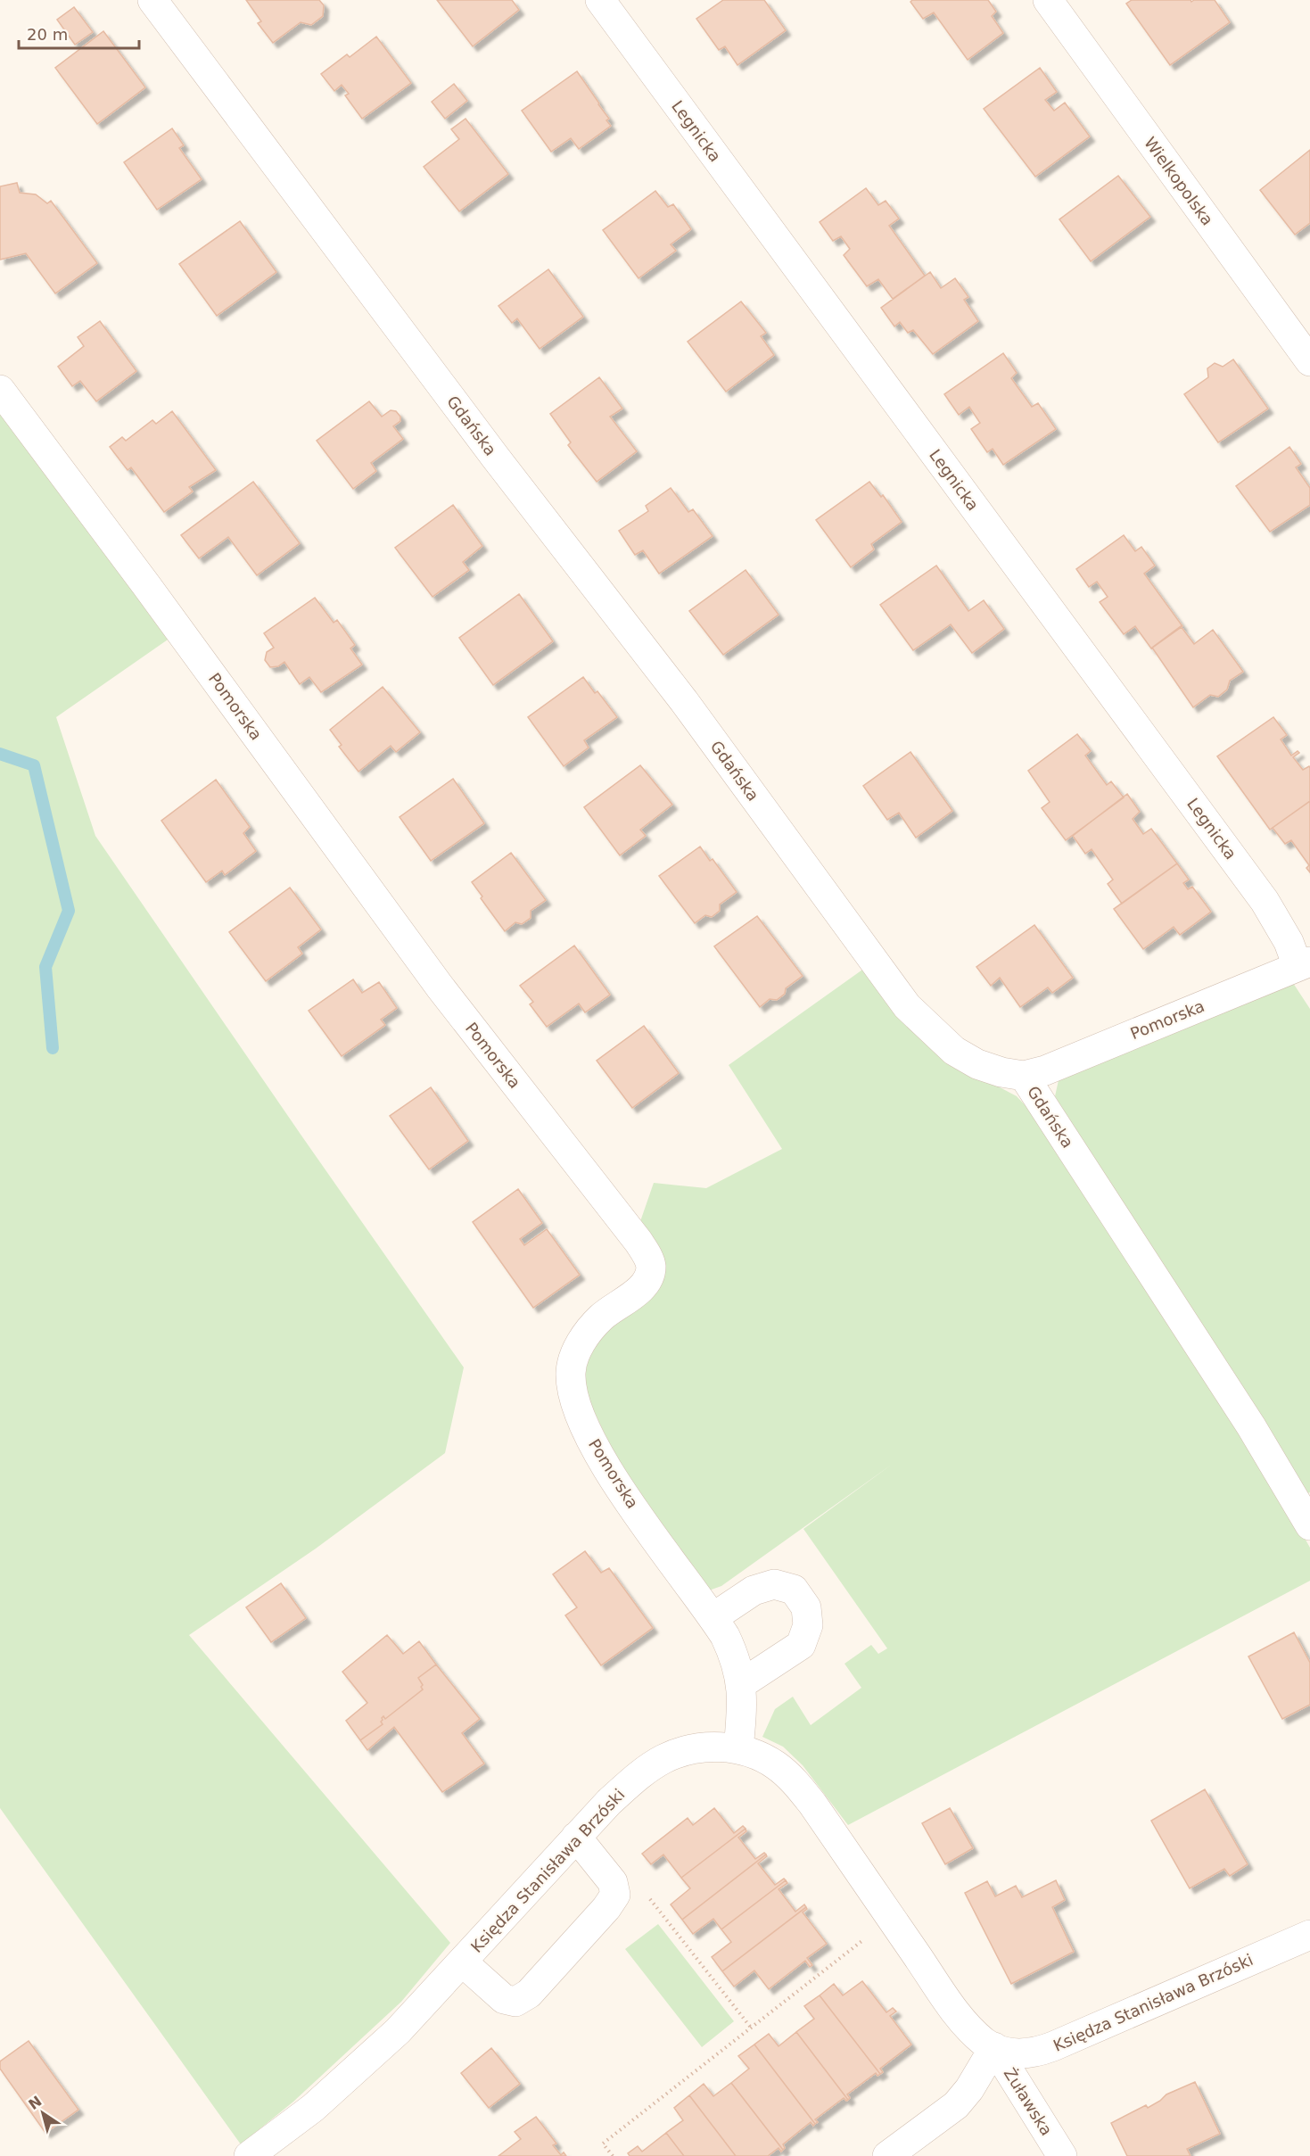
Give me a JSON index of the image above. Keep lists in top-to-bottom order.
{
  "streets": {
    "street": [
      "Legnicka",
      "Wielkopolska",
      "Gdańska",
      "Pomorska",
      "Księdza Stanisława Brzóski",
      "Żuławska"
    ]
  },
  "crossings": [
    ["Legnicka", "Pomorska"],
    ["Gdańska", "Pomorska"],
    ["Pomorska", "Księdza Stanisława Brzóski"],
    ["Księdza Stanisława Brzóski", "Żuławska"]
  ],
  "scale_bar": "20 m",
  "north": "top left"
}
